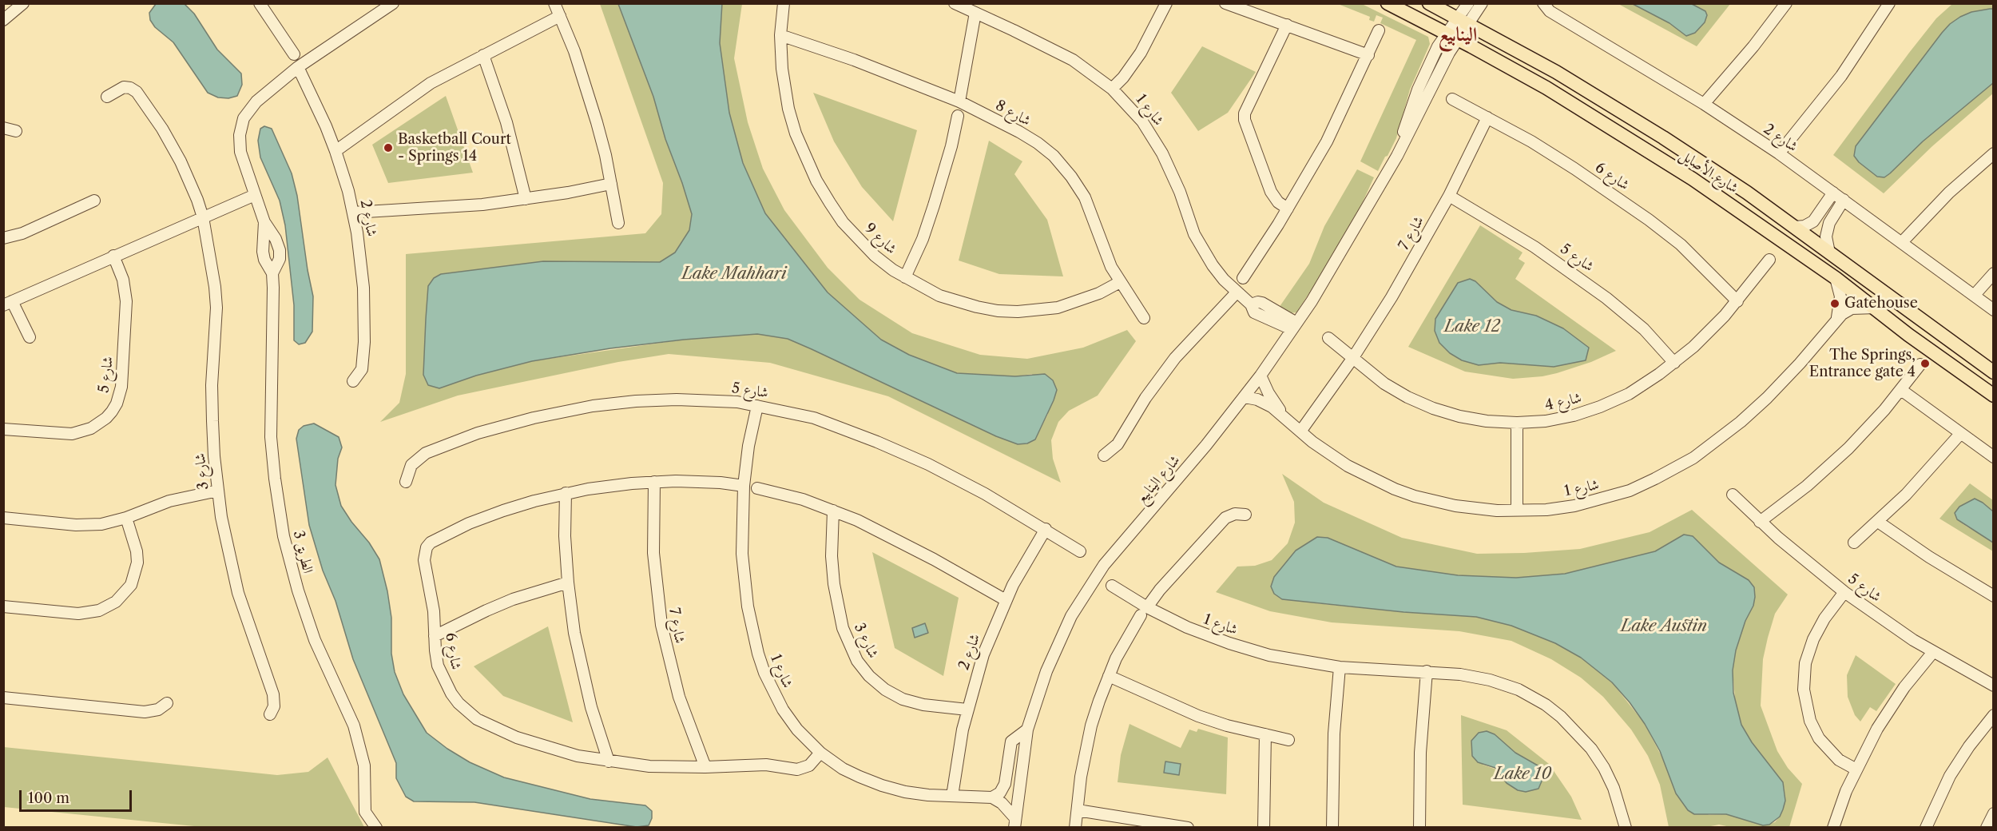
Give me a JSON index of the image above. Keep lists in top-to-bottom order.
{
  "streets": {
    "main road": ["شارع الأصايل"],
    "street": [
      "شارع 1",
      "شارع 8",
      "شارع 2",
      "شارع 6",
      "شارع 7",
      "شارع 9",
      "شارع 5",
      "شارع 4",
      "شارع 3",
      "شارع الينابيع",
      "3 الطريق"
    ]
  },
  "crossings": [
    ["شارع 1", "شارع 2"],
    ["شارع 1", "شارع الأصايل"],
    ["شارع 1", "شارع 6"],
    ["شارع 1", "شارع 5"],
    ["شارع 1", "شارع الينابيع"],
    ["شارع 8", "شارع 9"],
    ["شارع 2", "شارع 5"],
    ["شارع 2", "شارع 3"],
    ["شارع الأصايل", "شارع الينابيع"],
    ["شارع 6", "شارع 7"],
    ["شارع 6", "شارع 4"],
    ["شارع 7", "شارع 5"],
    ["شارع 7", "شارع 4"],
    ["شارع 5", "شارع 4"]
  ],
  "districts": ["الينابيع"],
  "water": [
    "Lake Mahhari",
    "Lake 12",
    "Lake Austin",
    "Lake 10"
  ],
  "places": ["Basketball Court - Springs 14", "Gatehouse", "The Springs, Entrance gate 4"],
  "scale_bar": "100 m"
}
